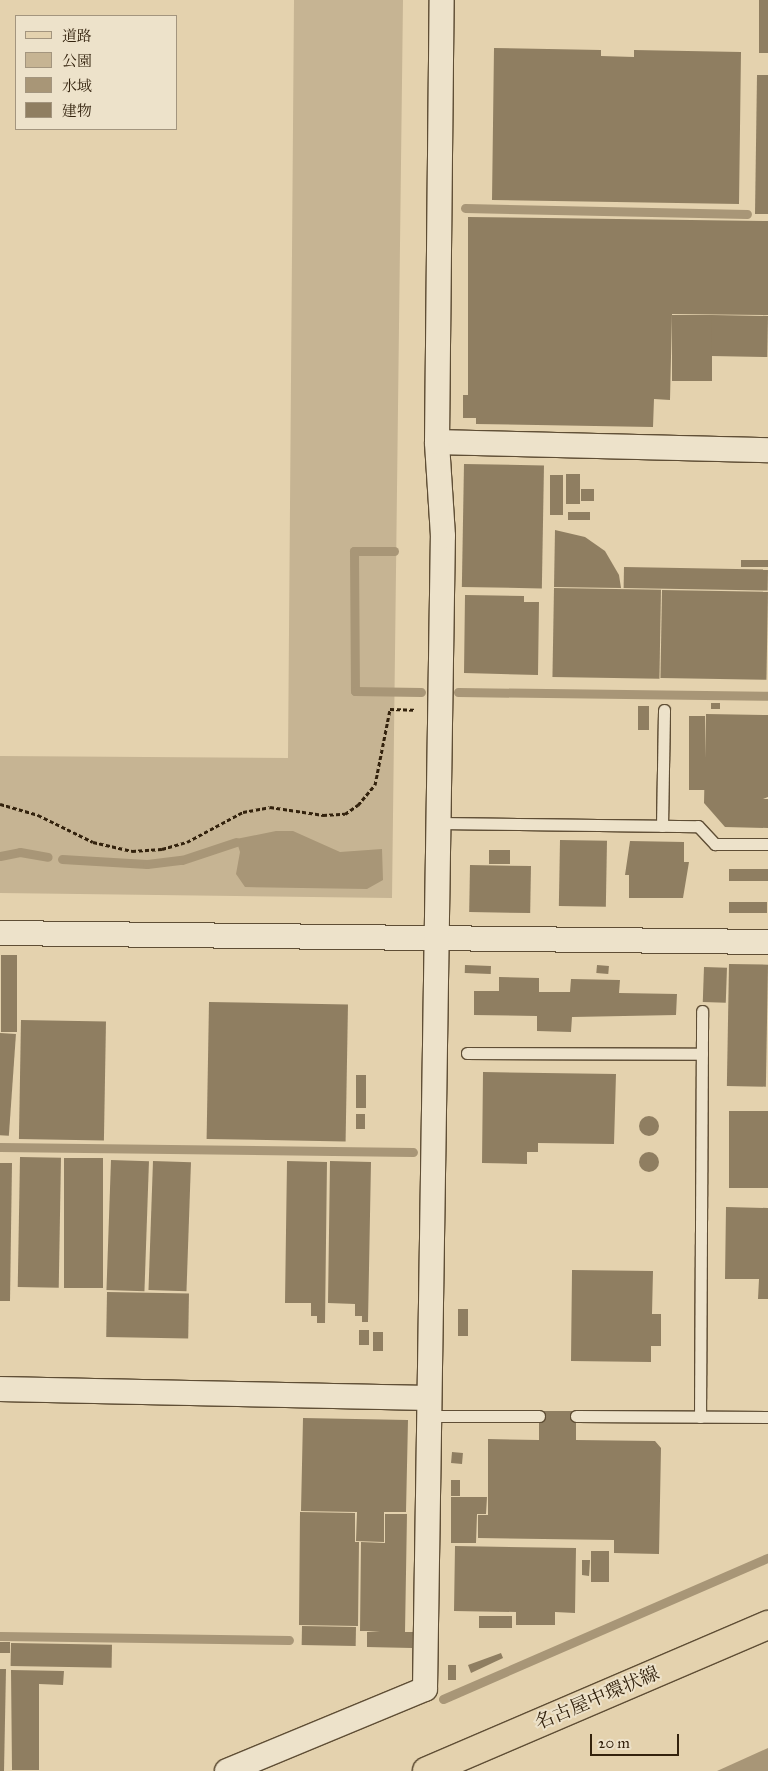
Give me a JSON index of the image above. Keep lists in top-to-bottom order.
{
  "streets": {
    "main road": ["名古屋中環状線"]
  },
  "legend": [
    "道路",
    "公園",
    "水域",
    "建物"
  ],
  "scale_bar": "20 m"
}
